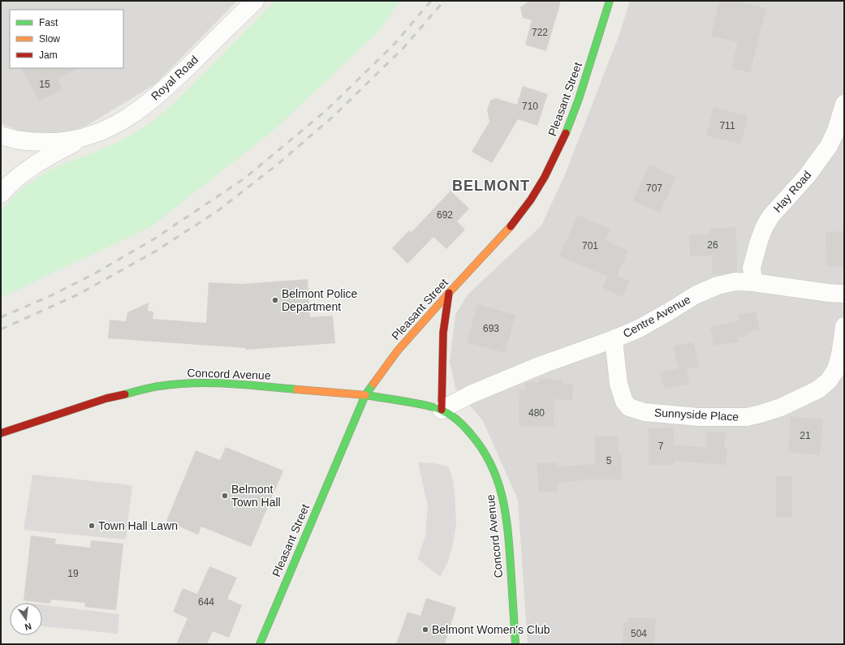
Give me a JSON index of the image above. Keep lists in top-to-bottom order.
{
  "streets": {
    "main road": ["Pleasant Street", "Concord Avenue"],
    "street": [
      "Royal Road",
      "Hay Road",
      "Centre Avenue",
      "Sunnyside Place"
    ]
  },
  "crossings": [
    ["Pleasant Street", "Concord Avenue"],
    ["Hay Road", "Centre Avenue"],
    ["Centre Avenue", "Concord Avenue"],
    ["Centre Avenue", "Sunnyside Place"]
  ],
  "districts": ["BELMONT"],
  "places": [
    "Belmont Police Department",
    "Belmont Town Hall",
    "Town Hall Lawn",
    "Belmont Women's Club"
  ],
  "house_numbers": [
    "722",
    "15",
    "710",
    "711",
    "707",
    "692",
    "26",
    "701",
    "693",
    "480",
    "21",
    "7",
    "5",
    "19",
    "644",
    "504"
  ],
  "legend": ["Fast", "Slow", "Jam"],
  "north": "bottom"
}
